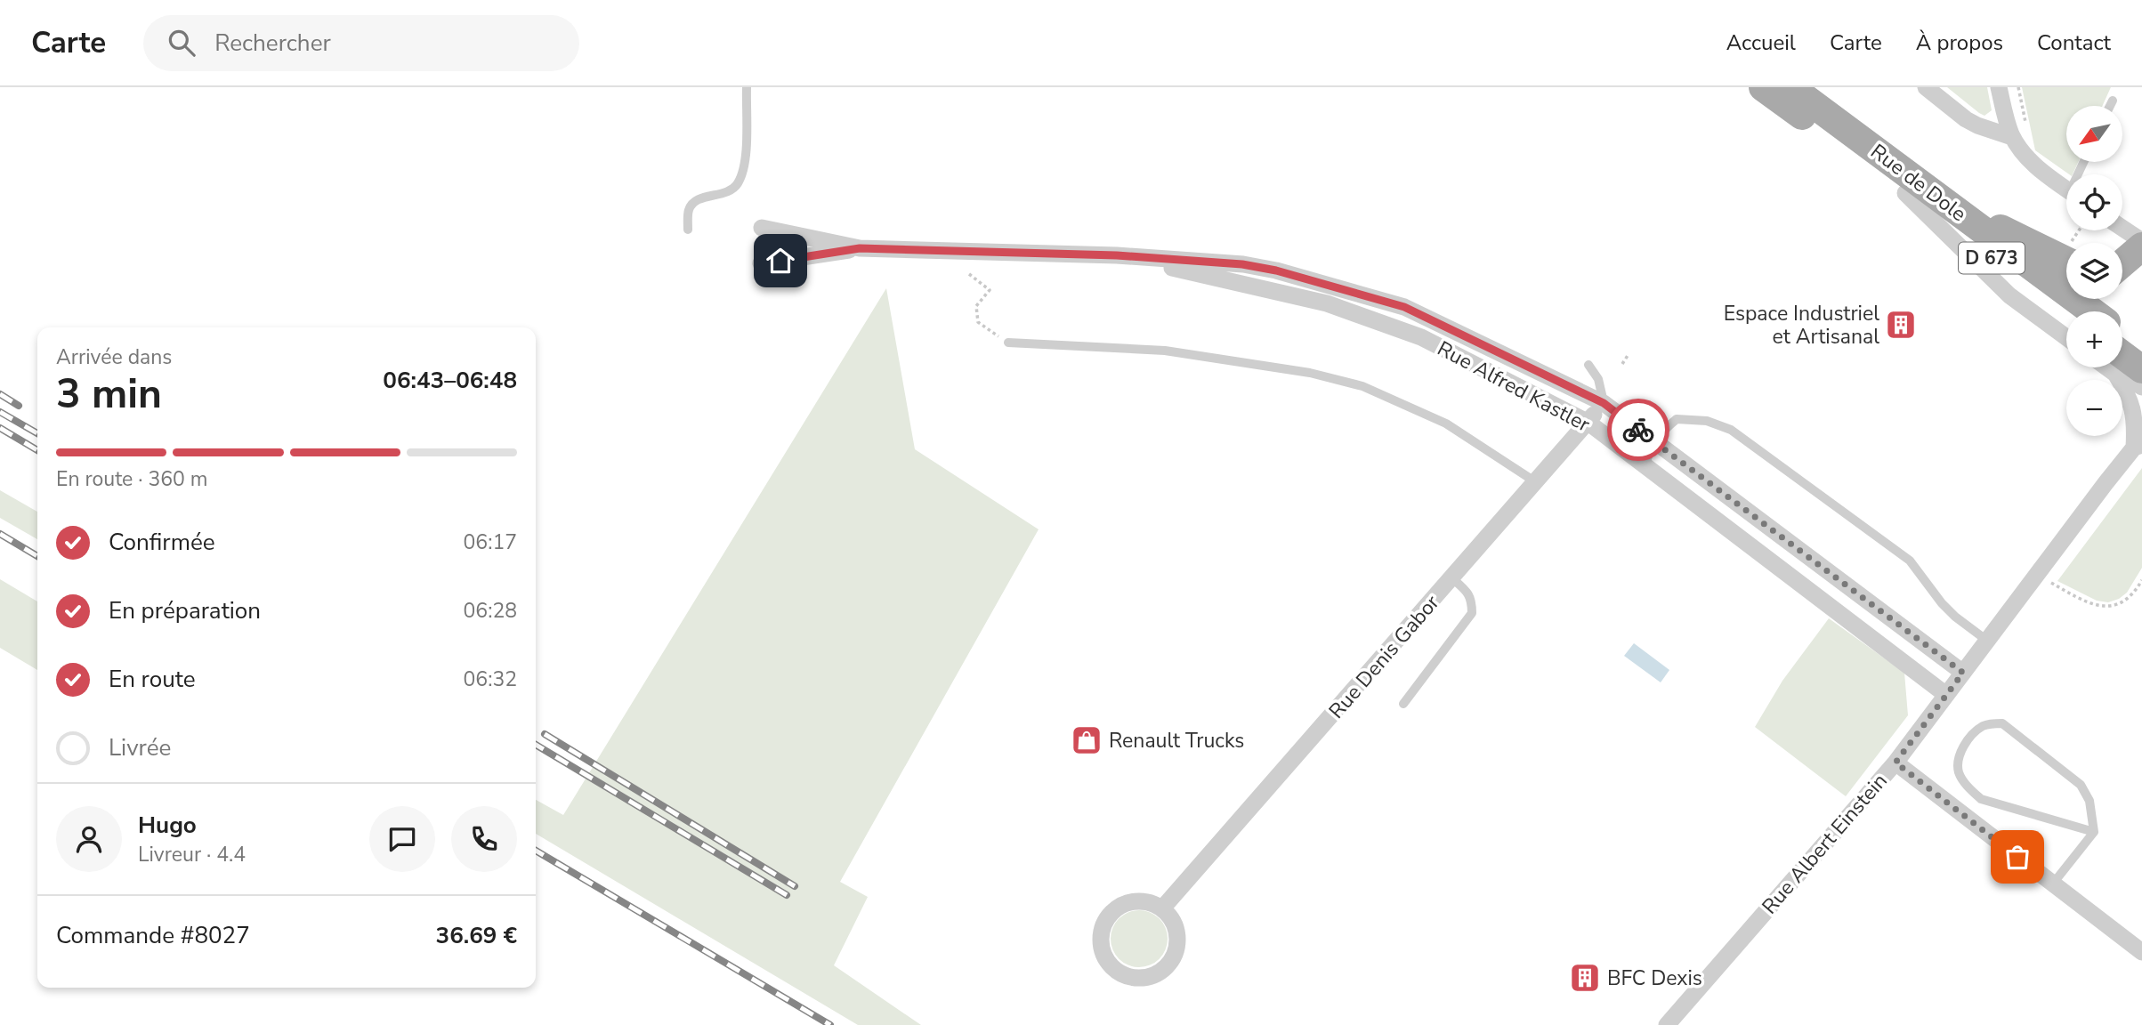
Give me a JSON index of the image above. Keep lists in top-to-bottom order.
{
  "streets": {
    "main road": ["Rue de Dole", "D 673"],
    "street": ["Rue Alfred Kastler", "Rue Denis Gabor", "Rue Albert Einstein"]
  },
  "crossings": [
    ["Rue Alfred Kastler", "Rue Denis Gabor"],
    ["Rue Alfred Kastler", "Rue Albert Einstein"]
  ],
  "places": {
    "building": ["Espace Industriel et Artisanal", "BFC Dexis"],
    "shop": ["Renault Trucks"]
  },
  "north": "bottom left",
  "page": {
    "header": "Carte",
    "search": "Rechercher",
    "nav": [
      "Accueil",
      "Carte",
      "À propos",
      "Contact"
    ],
    "map_buttons": ["+", "−"],
    "heading": ["3 min", "Arrivée dans", "06:43–06:48"],
    "panel": [
      "Hugo",
      "Livreur · 4.4",
      "Commande #8027",
      "36.69 €"
    ],
    "bar": "En route · 360 m",
    "list": [
      ["Confirmée", "06:17"],
      ["En préparation", "06:28"],
      ["En route", "06:32"],
      "Livrée"
    ]
  }
}
